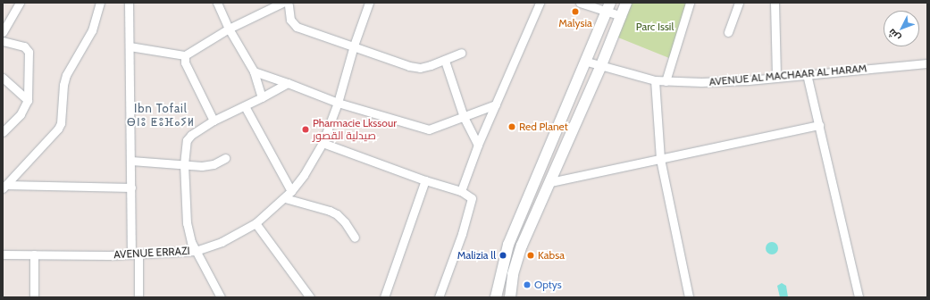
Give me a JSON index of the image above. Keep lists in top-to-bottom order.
{
  "streets": {
    "street": ["AVENUE AL MACHAAR AL HARAM", "AVENUE ERRAZI"]
  },
  "districts": ["Ibn Tofail ⴱⵏⵓ ⵟⵓⴼⴰⵢⵍ"],
  "parks": ["Parc Issil"],
  "places": [
    "Malysia",
    "Red Planet",
    "Pharmacie Lkssour صيدلية القصور",
    "Malizia ll",
    "Kabsa",
    "Optys"
  ],
  "north": "bottom left"
}
